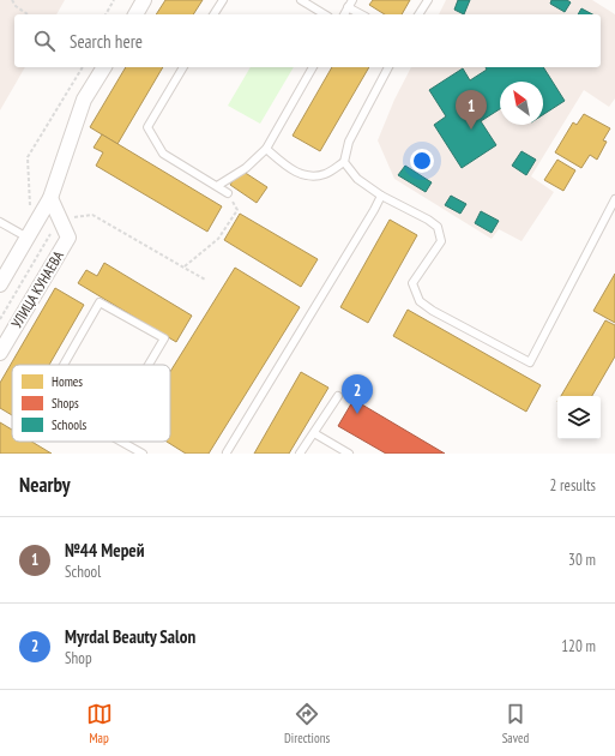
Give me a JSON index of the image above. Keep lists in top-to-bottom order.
{
  "streets": {
    "street": ["УЛИЦА КУНАЕВА"]
  },
  "legend": ["Homes", "Shops", "Schools"],
  "north": "top left",
  "page": {
    "search": "Search here",
    "pins": ["1", "2"],
    "heading": ["Nearby", "2 results"],
    "list": [
      {
        "mark": "1",
        "name": "№44 Мерей",
        "note": "School",
        "value": "30 m"
      },
      {
        "mark": "2",
        "name": "Myrdal Beauty Salon",
        "note": "Shop",
        "value": "120 m"
      }
    ],
    "nav": ["Map", "Directions", "Saved"]
  }
}
